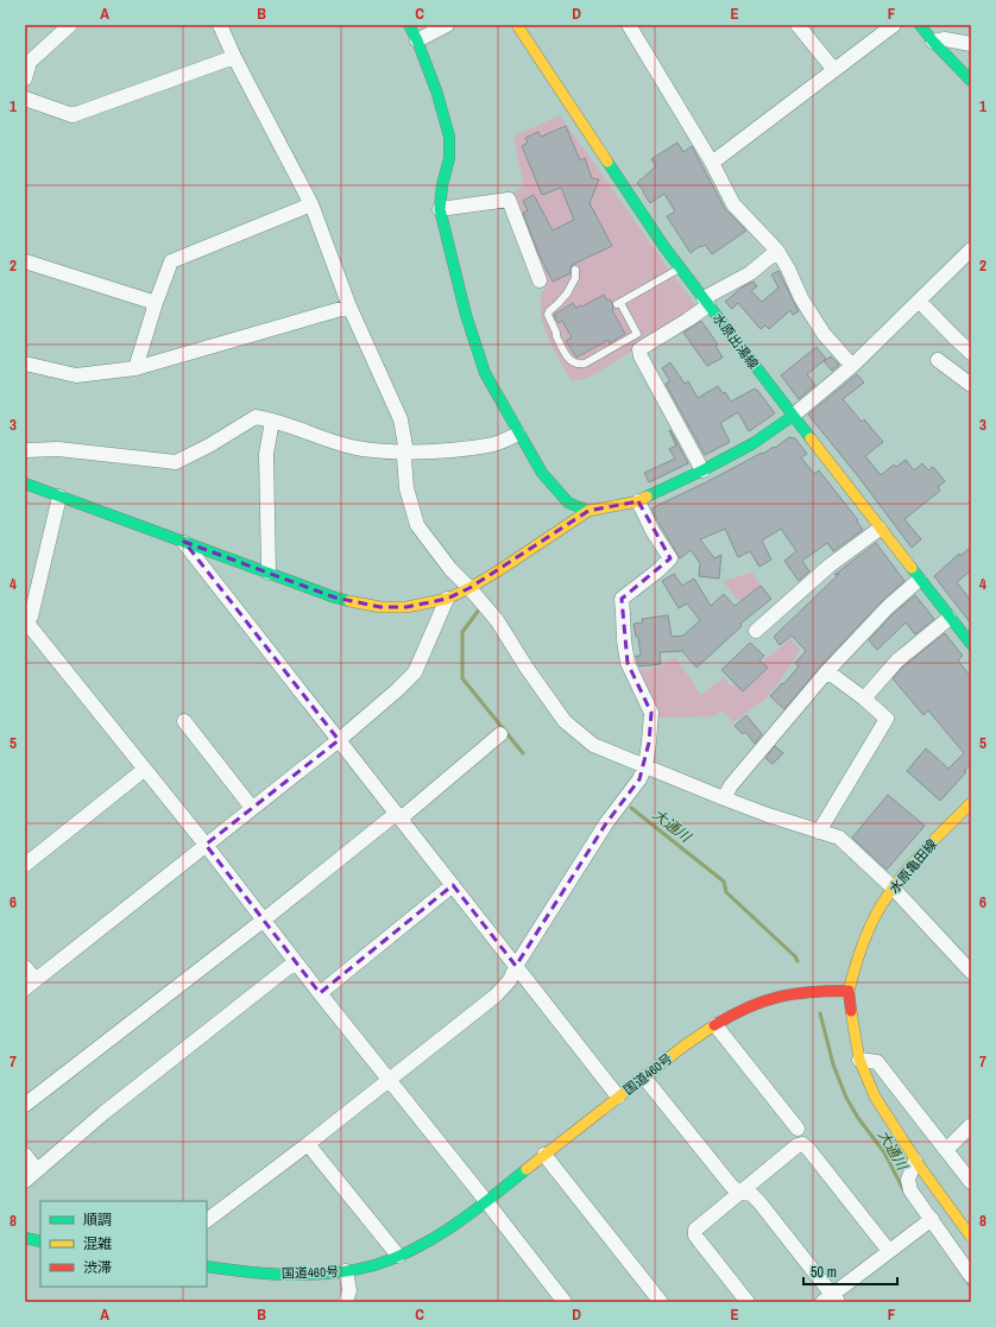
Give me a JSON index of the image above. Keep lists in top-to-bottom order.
{
  "streets": {
    "main road": ["水原出湯線", "水原亀田線", "国道460号"]
  },
  "crossings": [
    ["水原亀田線", "国道460号"]
  ],
  "water": ["大通川"],
  "legend": ["順調", "混雑", "渋滞"],
  "scale_bar": "50 m",
  "grid": {
    "columns": [
      "A",
      "B",
      "C",
      "D",
      "E",
      "F"
    ],
    "rows": [
      "1",
      "2",
      "3",
      "4",
      "5",
      "6",
      "7",
      "8"
    ]
  }
}
